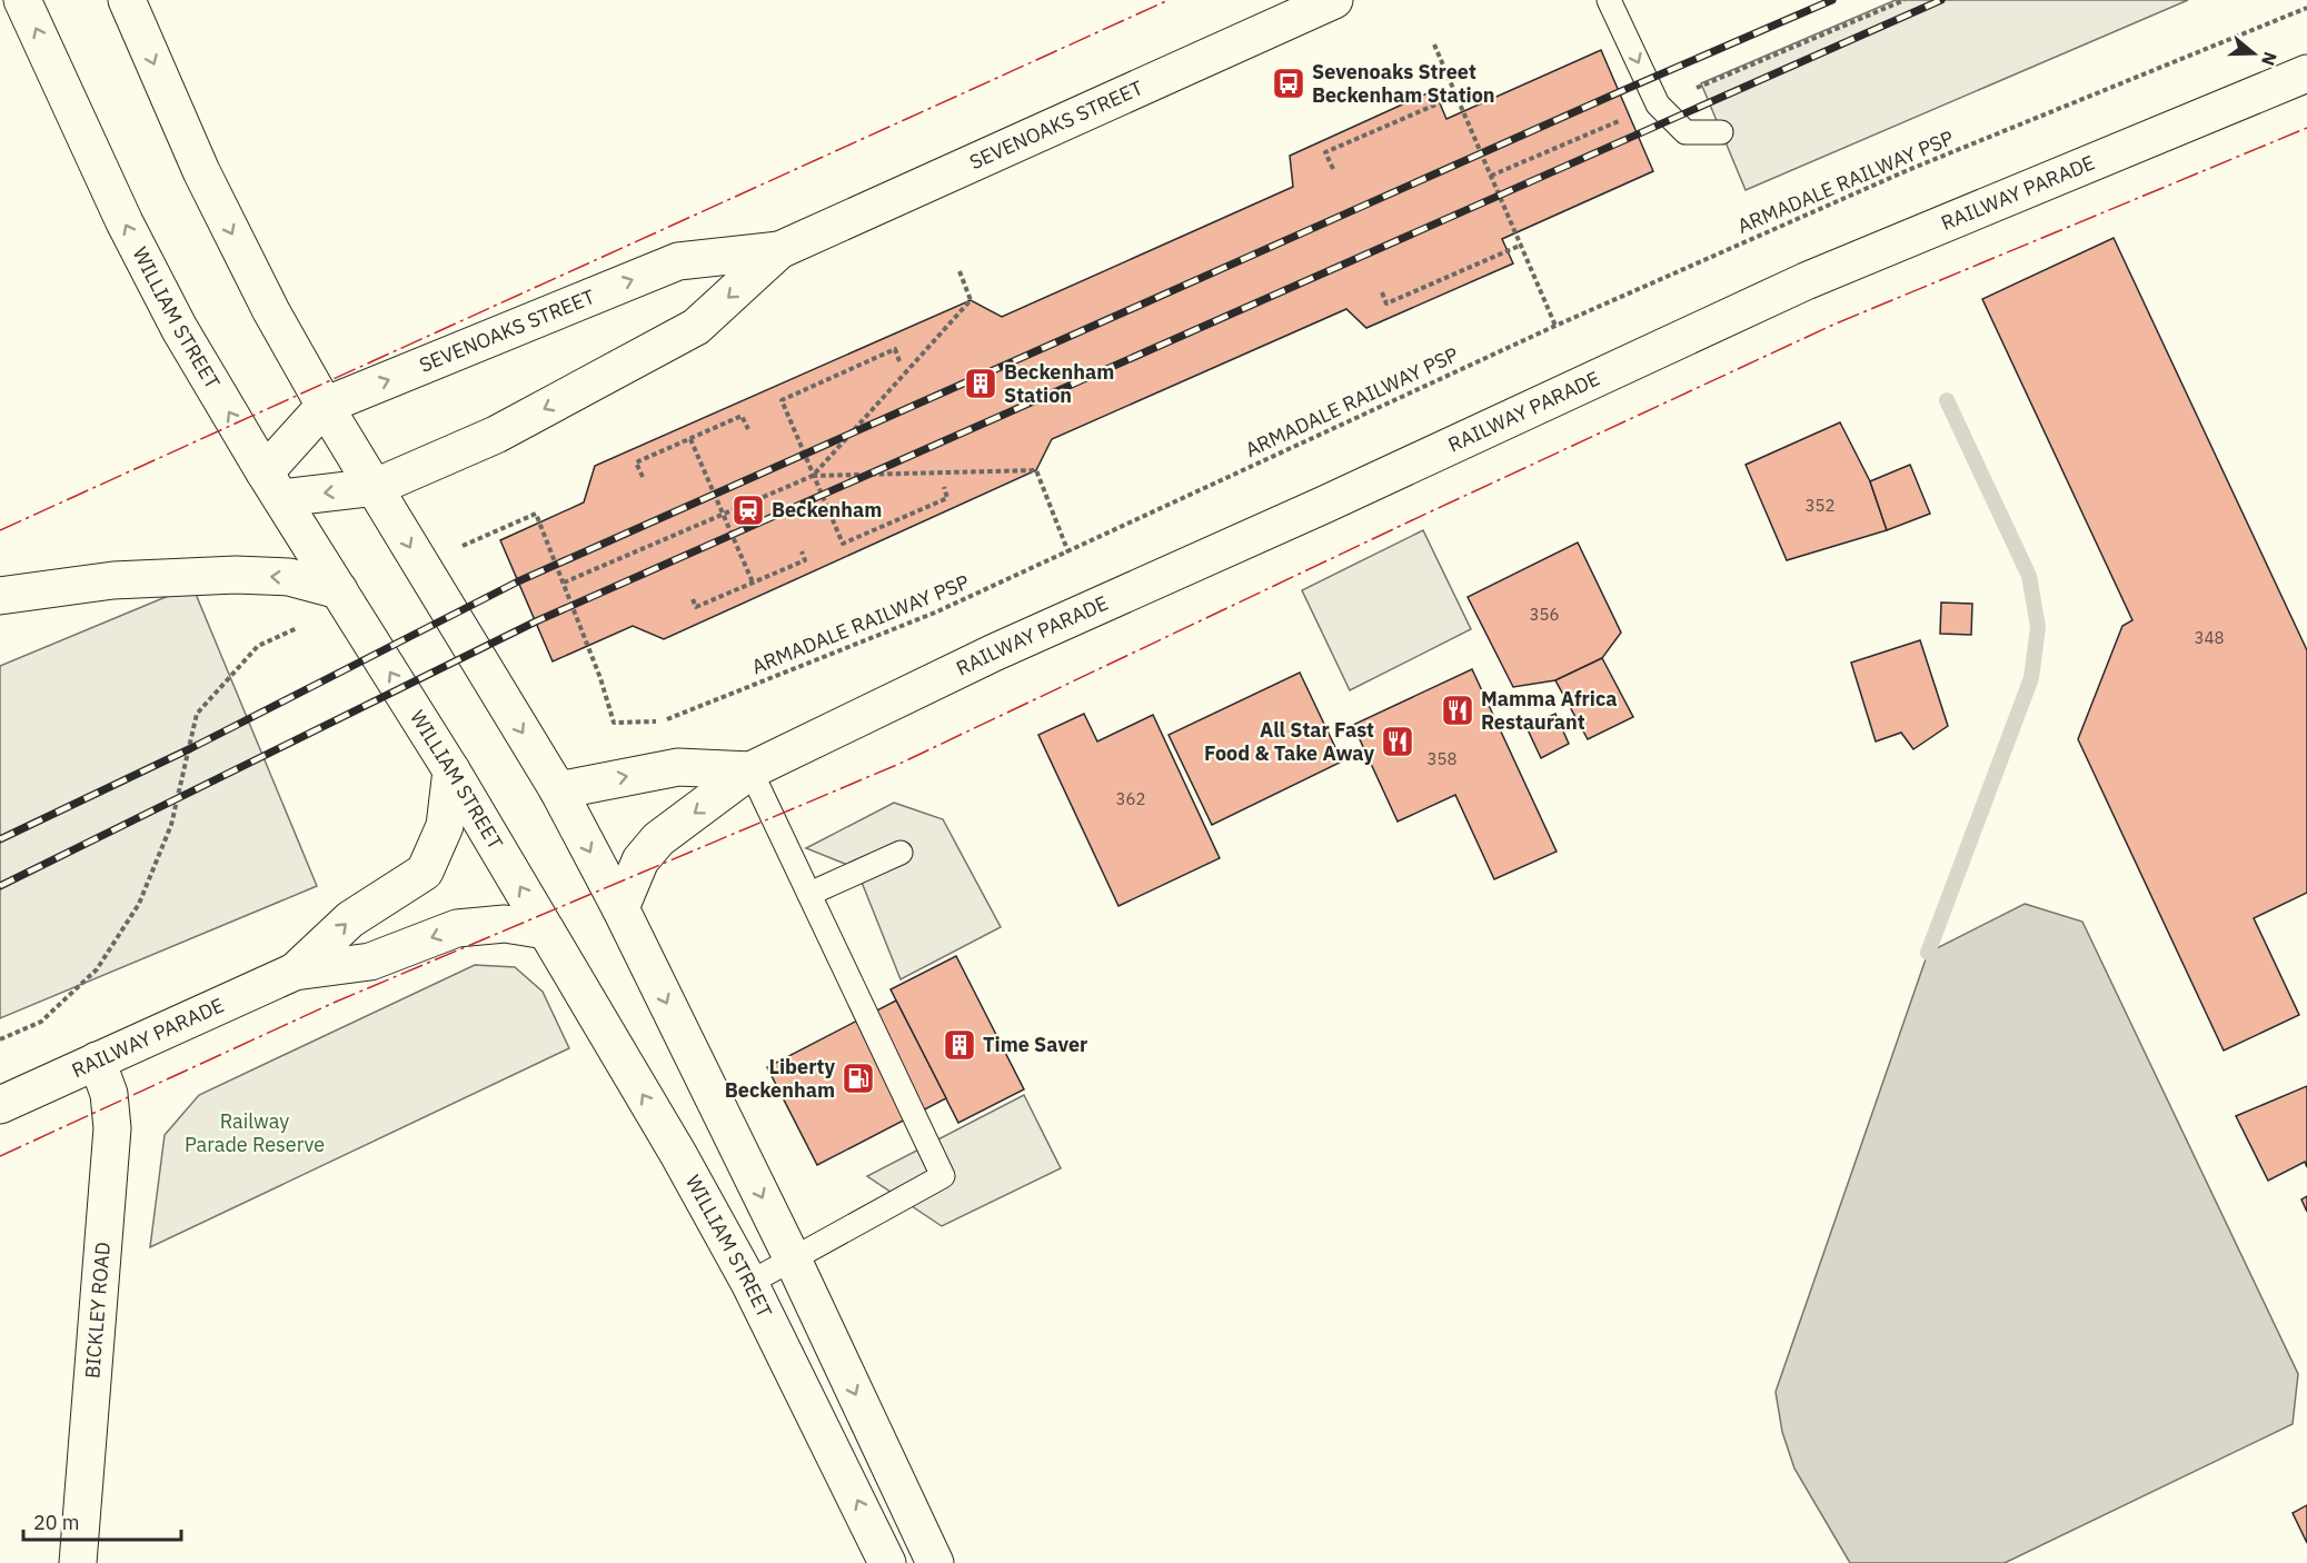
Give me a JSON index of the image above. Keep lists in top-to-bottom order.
{
  "streets": {
    "main road": [
      "SEVENOAKS STREET",
      "RAILWAY PARADE",
      "WILLIAM STREET",
      "BICKLEY ROAD"
    ],
    "path": ["ARMADALE RAILWAY PSP"]
  },
  "crossings": [
    ["SEVENOAKS STREET", "WILLIAM STREET"],
    ["RAILWAY PARADE", "WILLIAM STREET"],
    ["RAILWAY PARADE", "BICKLEY ROAD"]
  ],
  "parks": ["Railway Parade Reserve"],
  "places": {
    "bus stop": ["Sevenoaks Street Beckenham Station"],
    "building": ["Beckenham Station", "Time Saver"],
    "station": ["Beckenham"],
    "restaurant": ["Mamma Africa Restaurant", "All Star Fast Food & Take Away"],
    "fuel station": ["Liberty Beckenham"]
  },
  "house_numbers": [
    "352",
    "356",
    "348",
    "358",
    "362"
  ],
  "scale_bar": "20 m",
  "north": "right"
}
